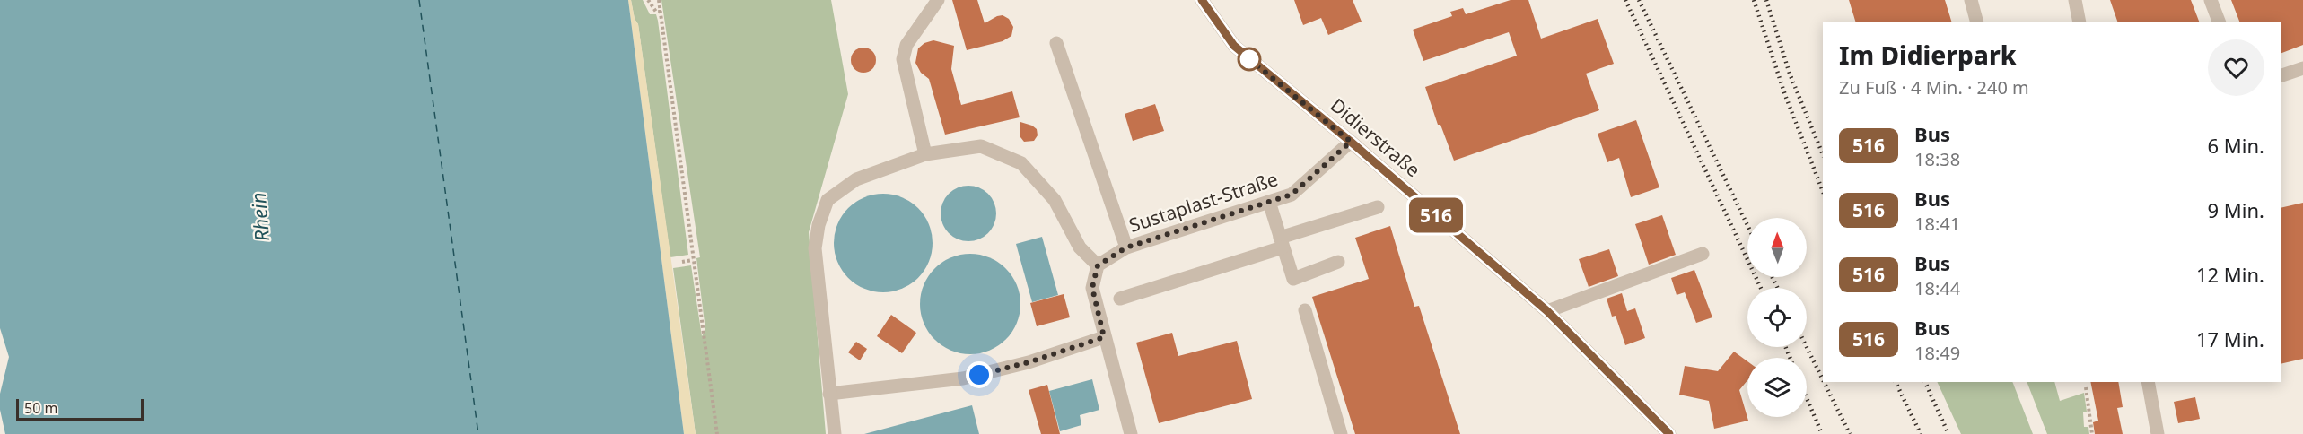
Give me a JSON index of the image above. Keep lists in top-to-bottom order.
{
  "streets": {
    "street": ["Didierstraße", "Sustaplast-Straße"]
  },
  "crossings": [
    ["Didierstraße", "Sustaplast-Straße"]
  ],
  "water": ["Rhein"],
  "lines": ["bus line 516"],
  "scale_bar": "50 m",
  "north": "top",
  "page": {
    "on_map": "516",
    "heading": ["Im Didierpark", "Zu Fuß · 4 Min. · 240 m"],
    "list": [
      {
        "mark": "516",
        "name": "Bus",
        "note": "18:38",
        "value": "6 Min."
      },
      {
        "mark": "516",
        "name": "Bus",
        "note": "18:41",
        "value": "9 Min."
      },
      {
        "mark": "516",
        "name": "Bus",
        "note": "18:44",
        "value": "12 Min."
      },
      {
        "mark": "516",
        "name": "Bus",
        "note": "18:49",
        "value": "17 Min."
      }
    ],
    "scale": "50 m"
  }
}
